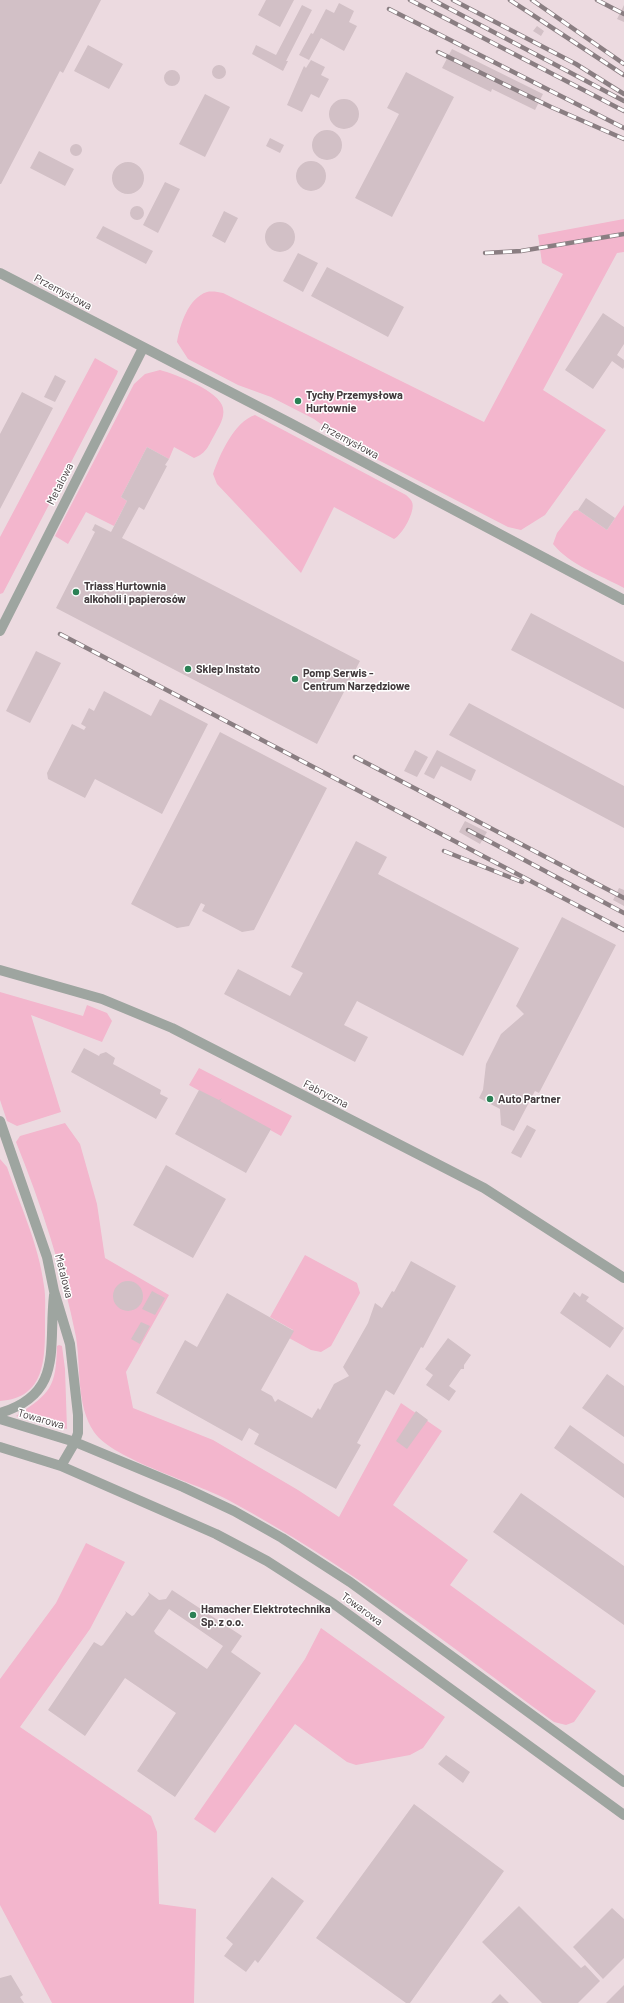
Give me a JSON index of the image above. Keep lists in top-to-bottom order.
{
  "streets": {
    "street": [
      "Przemysłowa",
      "Metalowa",
      "Fabryczna",
      "Towarowa"
    ]
  },
  "crossings": [
    ["Przemysłowa", "Metalowa"],
    ["Metalowa", "Towarowa"]
  ],
  "places": [
    "Tychy Przemysłowa Hurtownie",
    "Triass Hurtownia alkoholi i papierosów",
    "Sklep Instato",
    "Pomp Serwis - Centrum Narzędziowe",
    "Auto Partner",
    "Hamacher Elektrotechnika Sp. z o.o."
  ]
}
